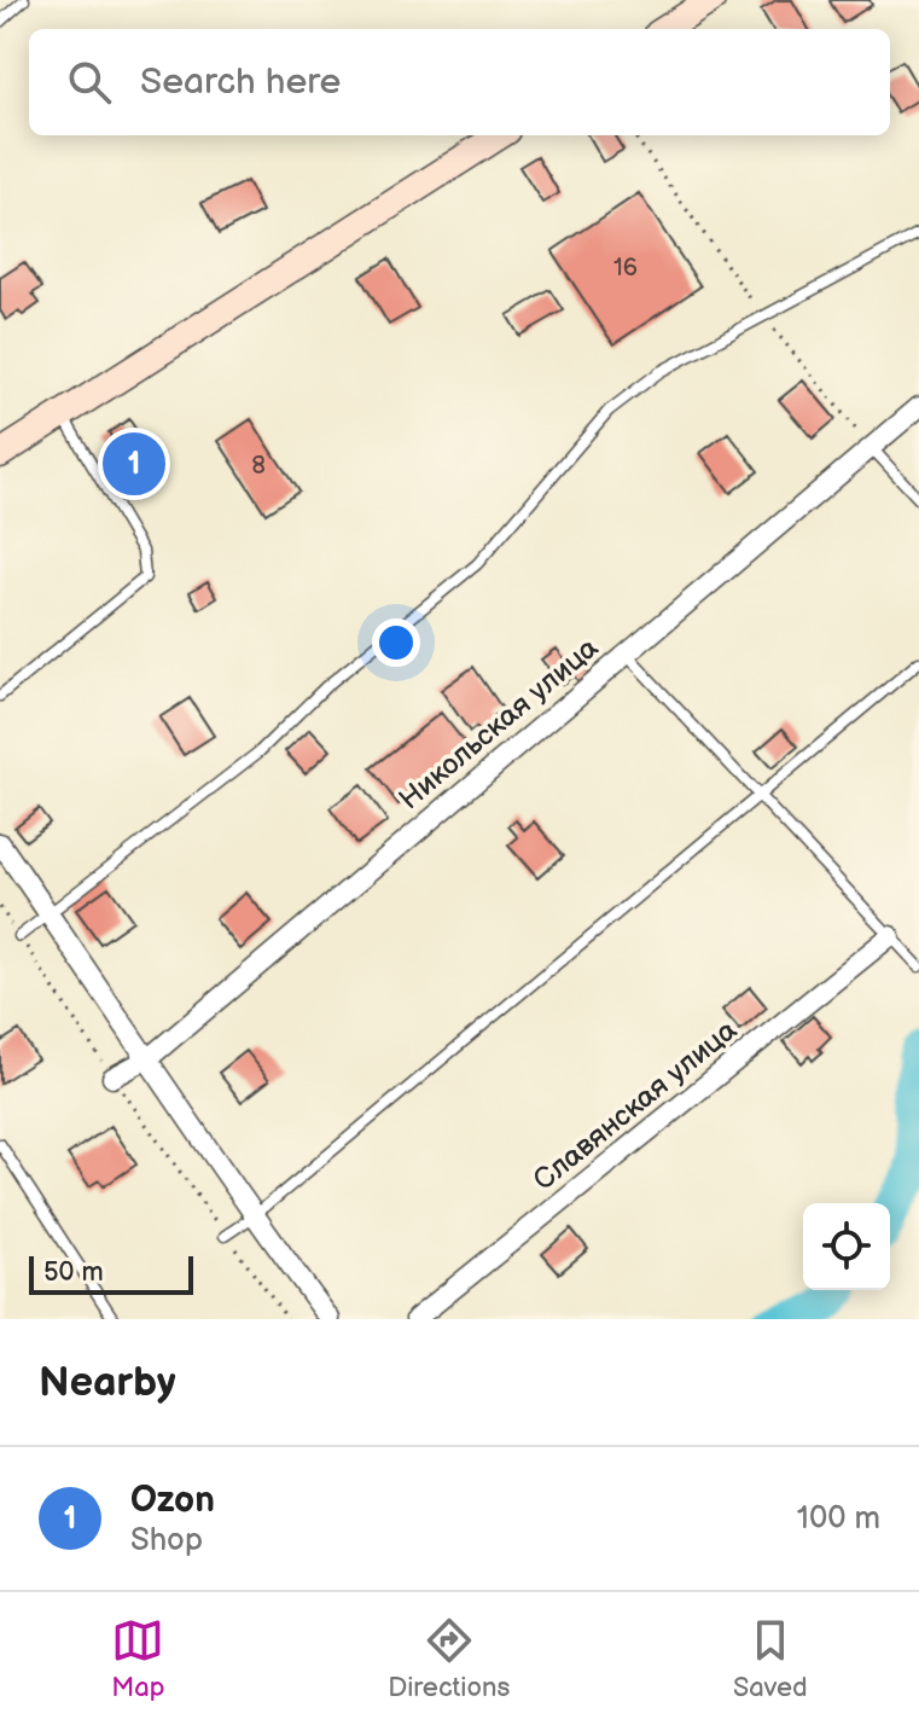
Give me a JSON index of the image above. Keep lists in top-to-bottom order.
{
  "streets": {
    "street": ["Никольская улица", "Славянская улица"]
  },
  "house_numbers": ["16", "8"],
  "scale_bar": "50 m",
  "page": {
    "search": "Search here",
    "pins": "1",
    "scale": "50 m",
    "heading": "Nearby",
    "list": [
      {
        "mark": "1",
        "name": "Ozon",
        "note": "Shop",
        "value": "100 m"
      }
    ],
    "nav": ["Map", "Directions", "Saved"]
  }
}
